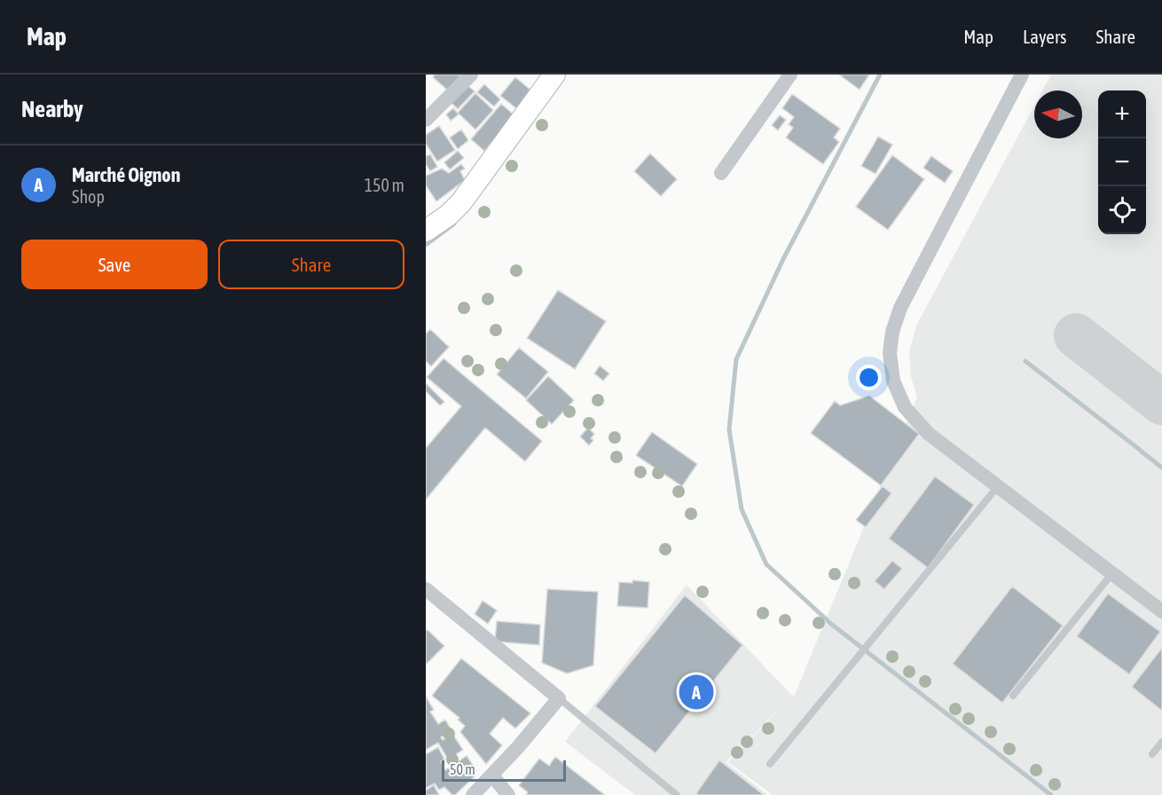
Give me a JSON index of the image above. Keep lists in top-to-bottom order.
{
  "scale_bar": "50 m",
  "north": "left",
  "page": {
    "header": "Map",
    "nav": ["Map", "Layers", "Share"],
    "heading": "Nearby",
    "map_buttons": ["+", "−"],
    "list": [
      {
        "mark": "A",
        "name": "Marché Oignon",
        "note": "Shop",
        "value": "150 m"
      }
    ],
    "buttons": ["Save", "Share"],
    "pins": "A",
    "scale": "50 m"
  }
}
